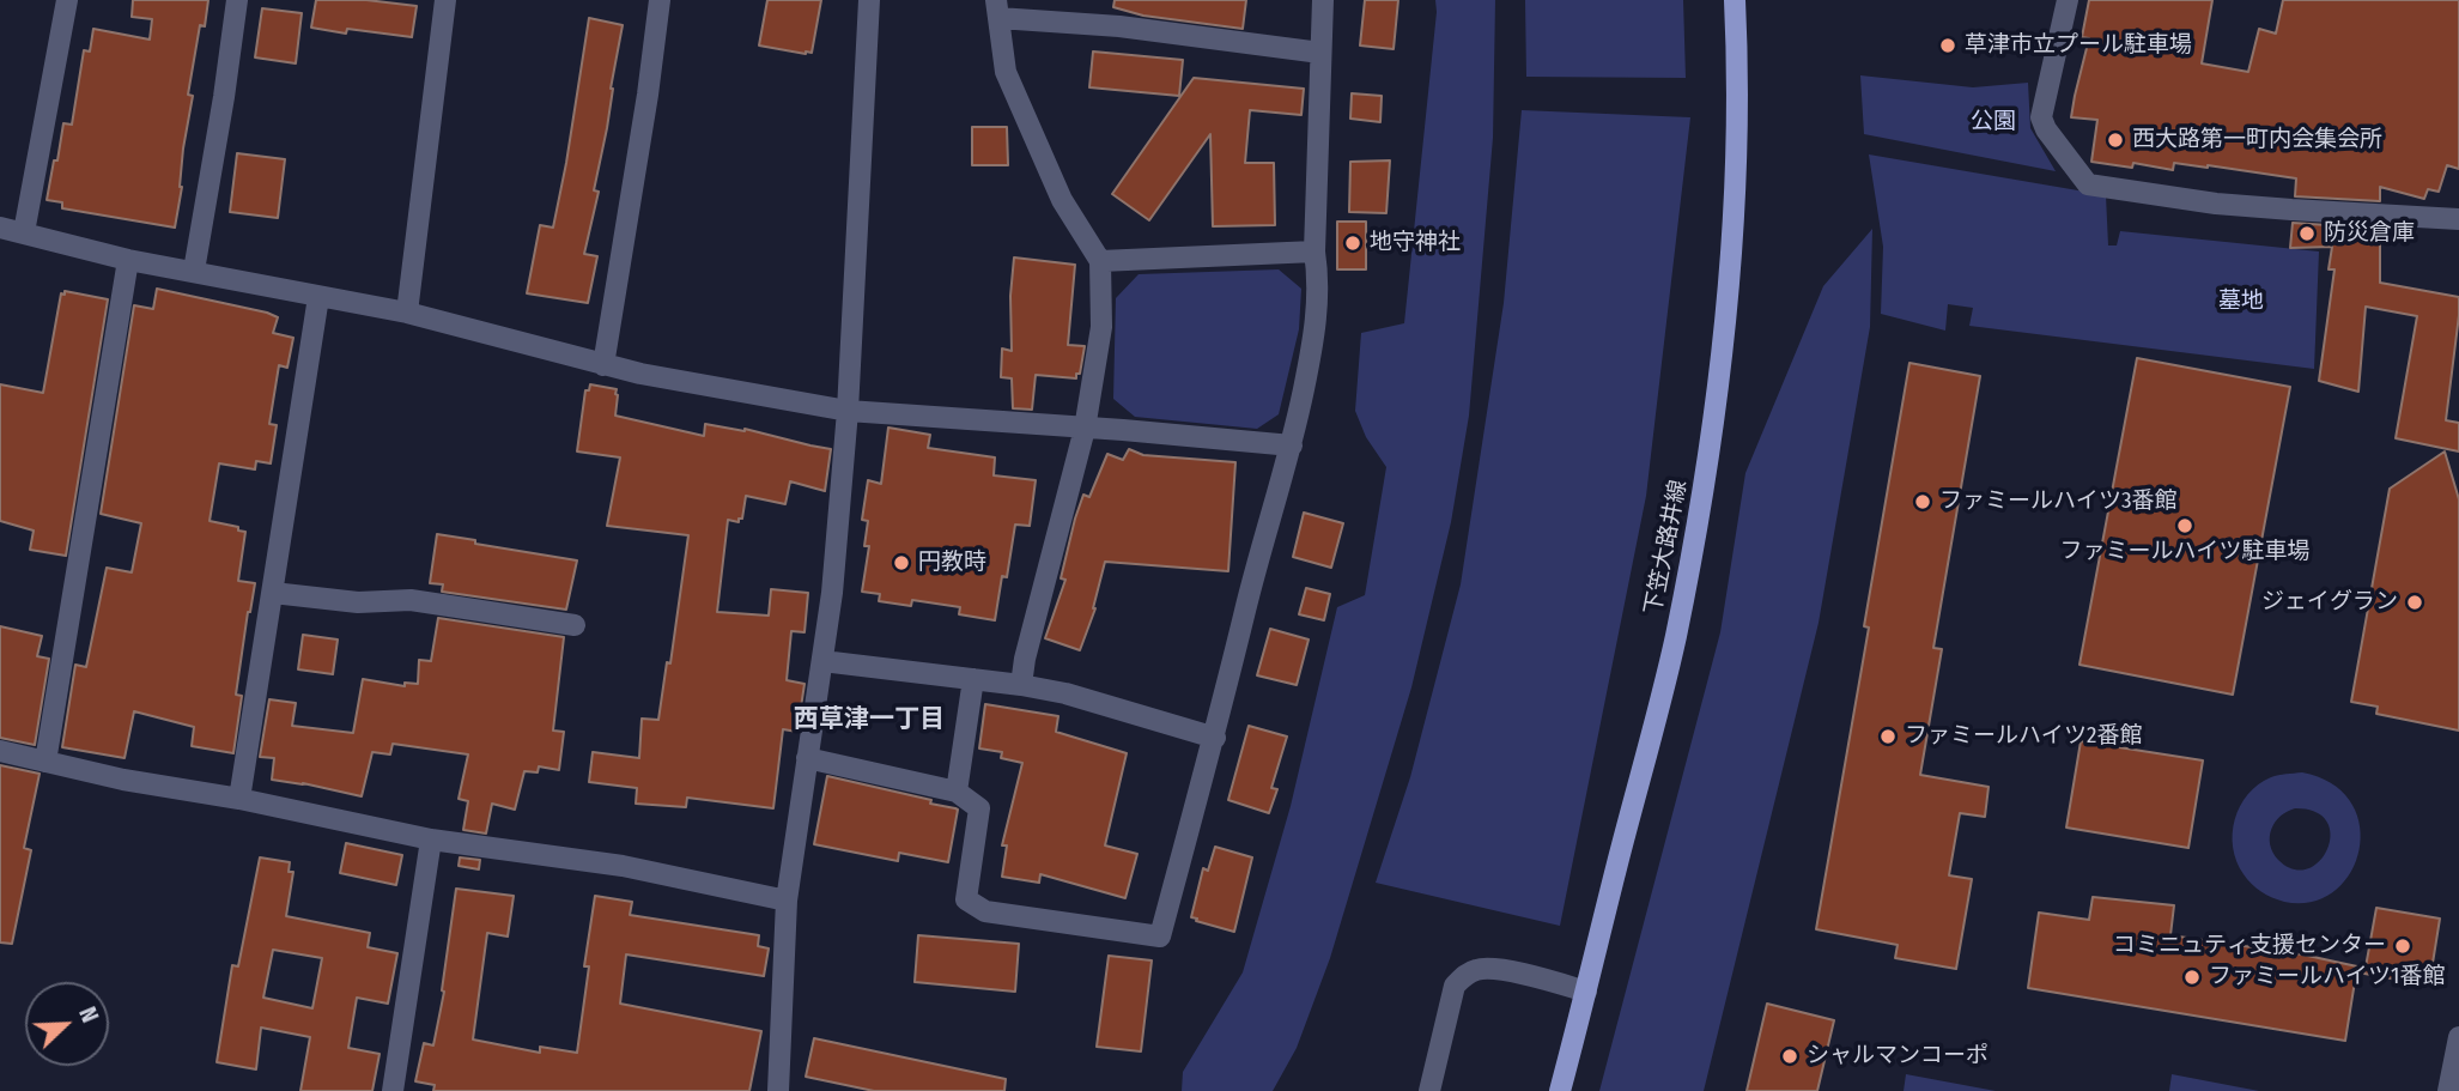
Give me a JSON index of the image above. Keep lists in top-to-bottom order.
{
  "streets": {
    "main road": ["下笠大路井線"]
  },
  "districts": ["西草津一丁目"],
  "parks": ["公園", "墓地"],
  "places": [
    "草津市立プール駐車場",
    "西大路第一町内会集会所",
    "防災倉庫",
    "地守神社",
    "ファミールハイツ3番館",
    "ファミールハイツ駐車場",
    "円教時",
    "ジェイグラン",
    "ファミールハイツ2番館",
    "コミニュティ支援センター",
    "ファミールハイツ1番館",
    "シャルマンコーポ"
  ],
  "north": "top right"
}
